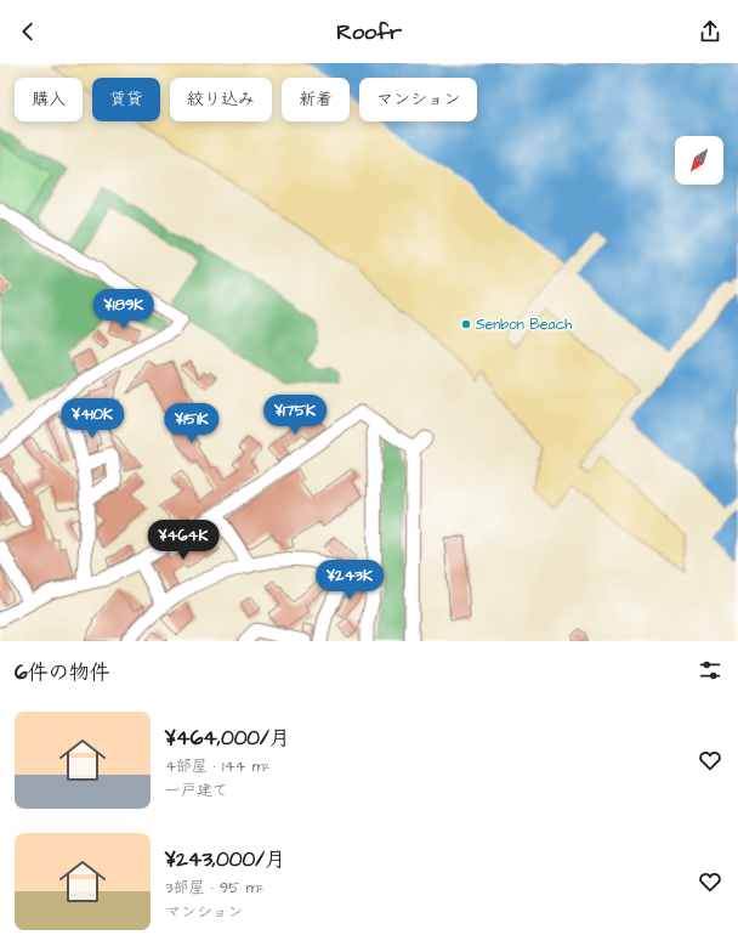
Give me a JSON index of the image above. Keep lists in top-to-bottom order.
{
  "places": ["Senbon Beach"],
  "north": "bottom left",
  "page": {
    "header": "Roofr",
    "chip": [
      "購入",
      "賃貸",
      "絞り込み",
      "新着",
      "マンション"
    ],
    "price": [
      "¥189K",
      "¥175K",
      "¥410K",
      "¥151K",
      "¥464K",
      "¥243K"
    ],
    "heading": "6件の物件",
    "list": [
      {
        "name": "¥464,000/月",
        "note": "4部屋 · 144 m² · 一戸建て"
      },
      {
        "name": "¥243,000/月",
        "note": "3部屋 · 95 m² · マンション"
      }
    ]
  }
}
